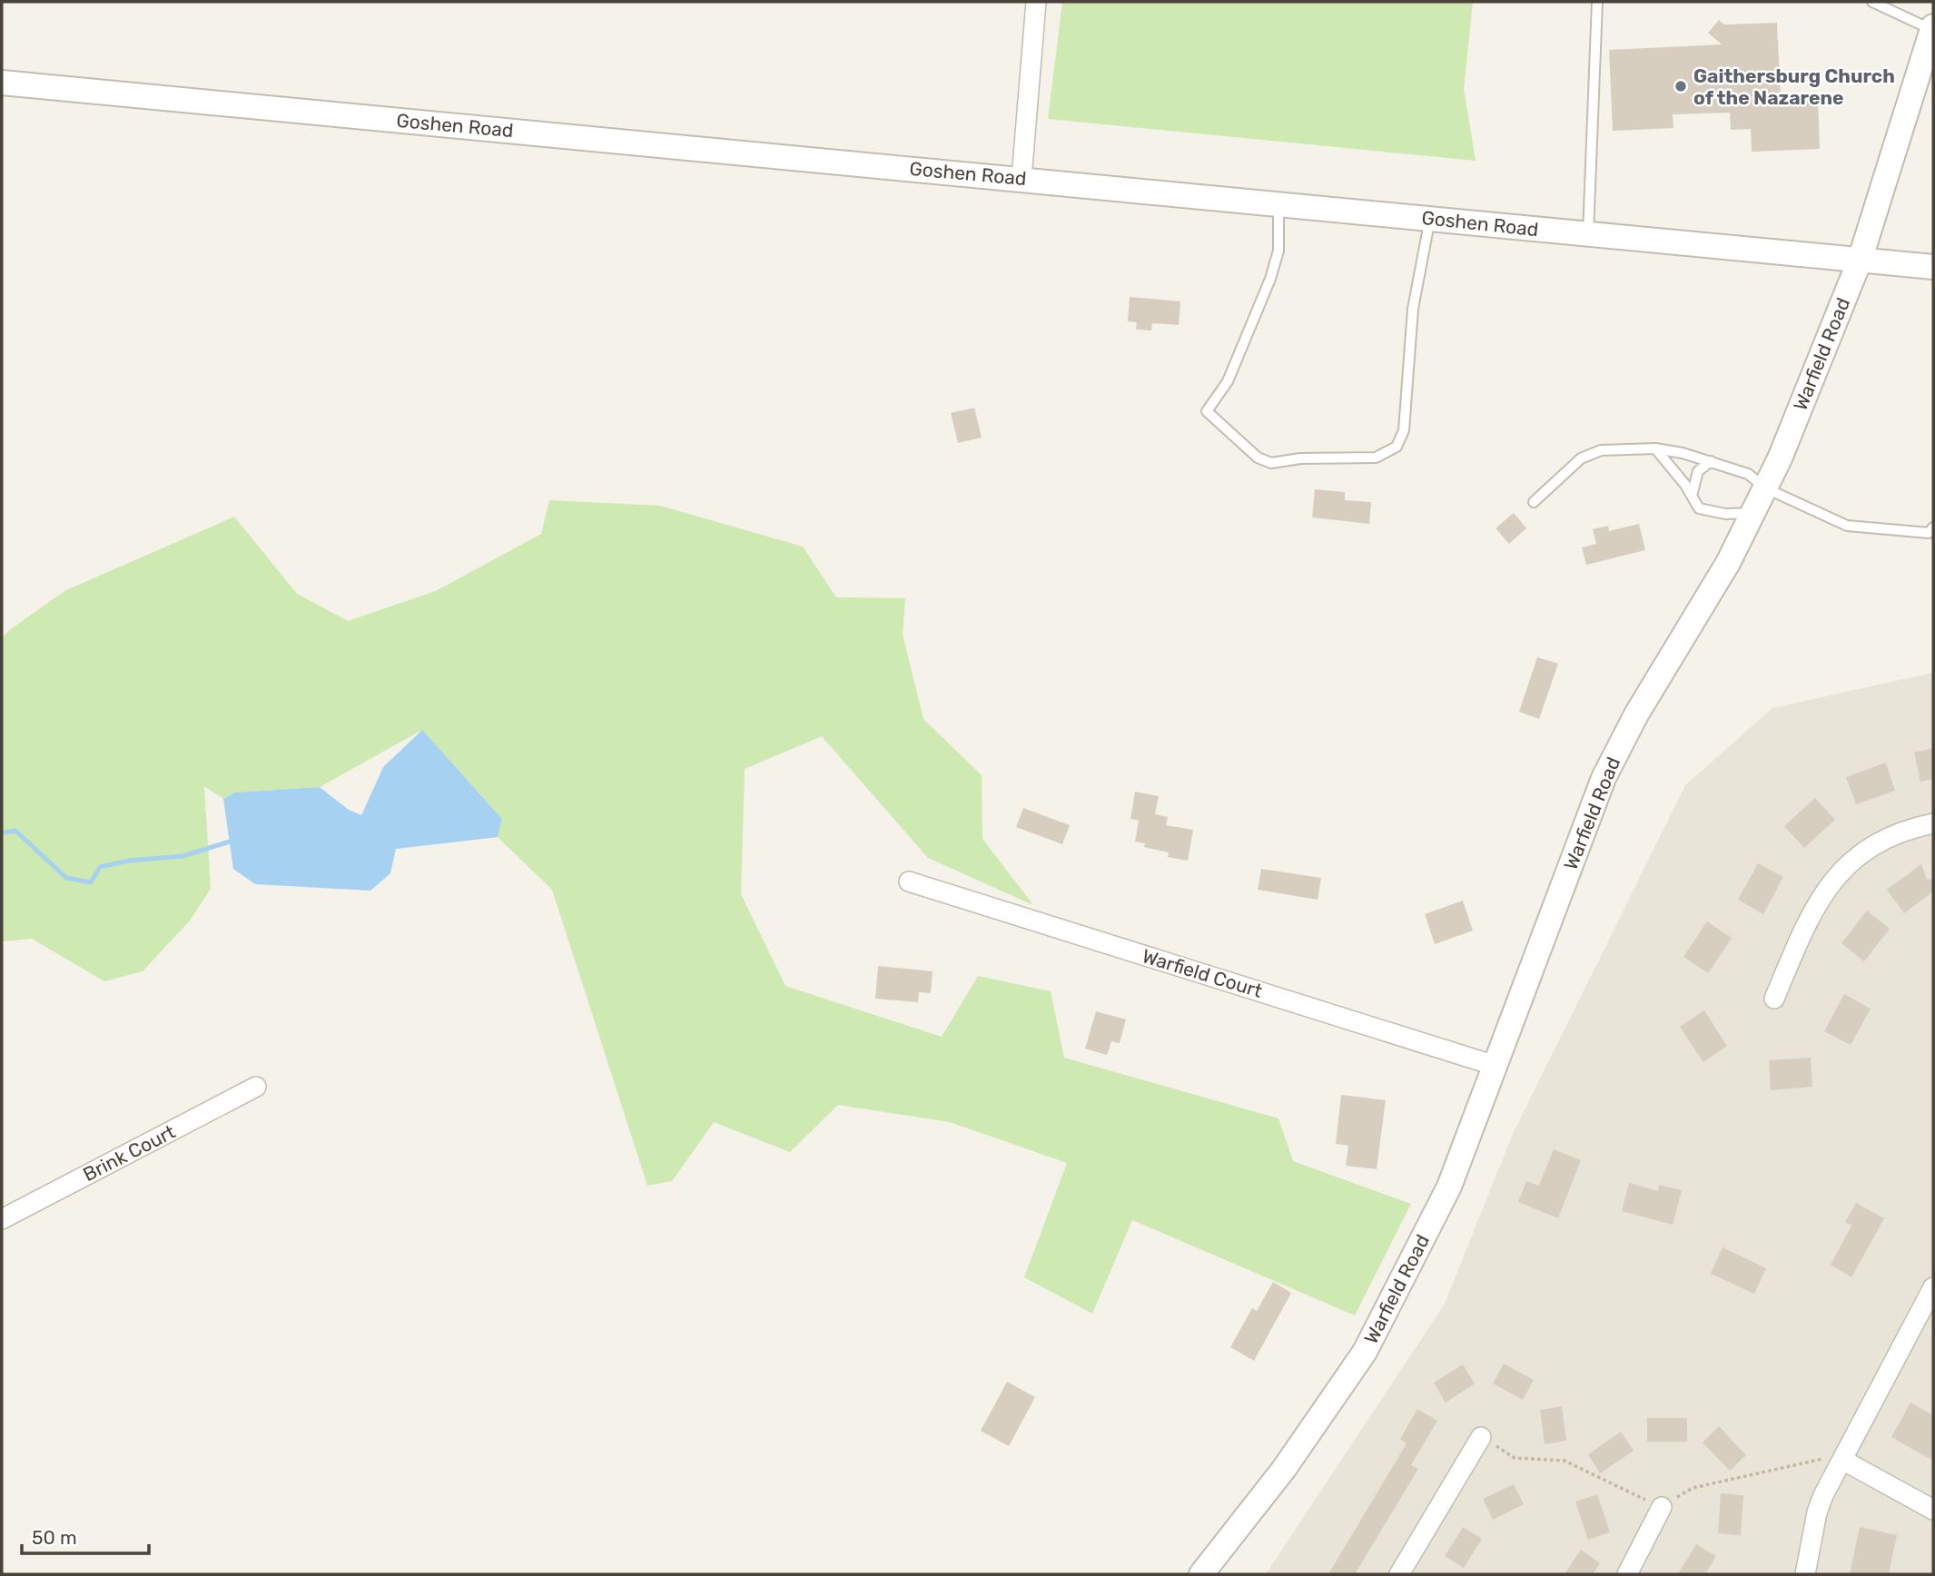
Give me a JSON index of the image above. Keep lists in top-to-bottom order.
{
  "streets": {
    "street": [
      "Goshen Road",
      "Warfield Road",
      "Warfield Court",
      "Brink Court"
    ]
  },
  "crossings": [
    ["Goshen Road", "Warfield Road"],
    ["Warfield Road", "Warfield Court"]
  ],
  "places": ["Gaithersburg Church of the Nazarene"],
  "scale_bar": "50 m"
}
